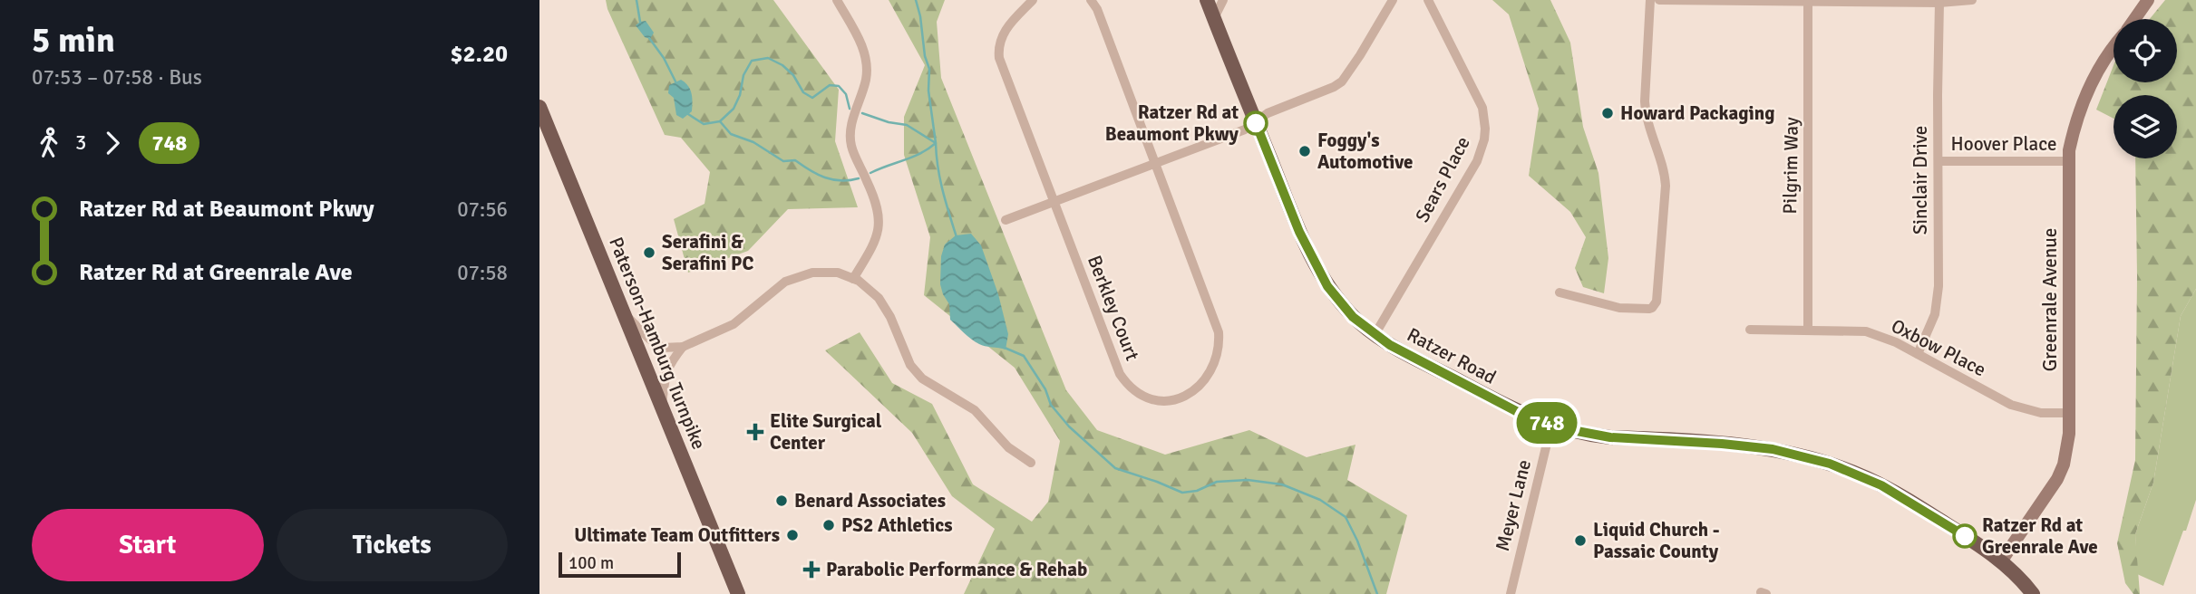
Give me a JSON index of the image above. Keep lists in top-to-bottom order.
{
  "streets": {
    "main road": ["Paterson-Hamburg Turnpike", "Ratzer Road"],
    "street": [
      "Hoover Place",
      "Pilgrim Way",
      "Sears Place",
      "Sinclair Drive",
      "Greenrale Avenue",
      "Berkley Court",
      "Oxbow Place",
      "Meyer Lane"
    ]
  },
  "crossings": [
    ["Hoover Place", "Sinclair Drive"],
    ["Hoover Place", "Greenrale Avenue"],
    ["Pilgrim Way", "Oxbow Place"],
    ["Sears Place", "Ratzer Road"],
    ["Sinclair Drive", "Oxbow Place"],
    ["Greenrale Avenue", "Oxbow Place"],
    ["Greenrale Avenue", "Ratzer Road"],
    ["Ratzer Road", "Meyer Lane"]
  ],
  "places": {
    "other": [
      "Howard Packaging",
      "Ratzer Rd at Beaumont Pkwy",
      "Foggy's Automotive",
      "Serafini & Serafini PC",
      "Benard Associates",
      "PS2 Athletics",
      "Ultimate Team Outfitters",
      "Ratzer Rd at Greenrale Ave",
      "Liquid Church - Passaic County"
    ],
    "health": ["Elite Surgical Center", "Parabolic Performance & Rehab"]
  },
  "lines": ["bus line 748"],
  "scale_bar": "100 m",
  "page": {
    "heading": ["5 min", "07:53 – 07:58 · Bus", "$2.20"],
    "on_map": "748",
    "legs": ["3", "748"],
    "list": [
      {
        "name": "Ratzer Rd at Beaumont Pkwy",
        "value": "07:56"
      },
      {
        "name": "Ratzer Rd at Greenrale Ave",
        "value": "07:58"
      }
    ],
    "buttons": ["Start", "Tickets"],
    "scale": "100 m"
  }
}
